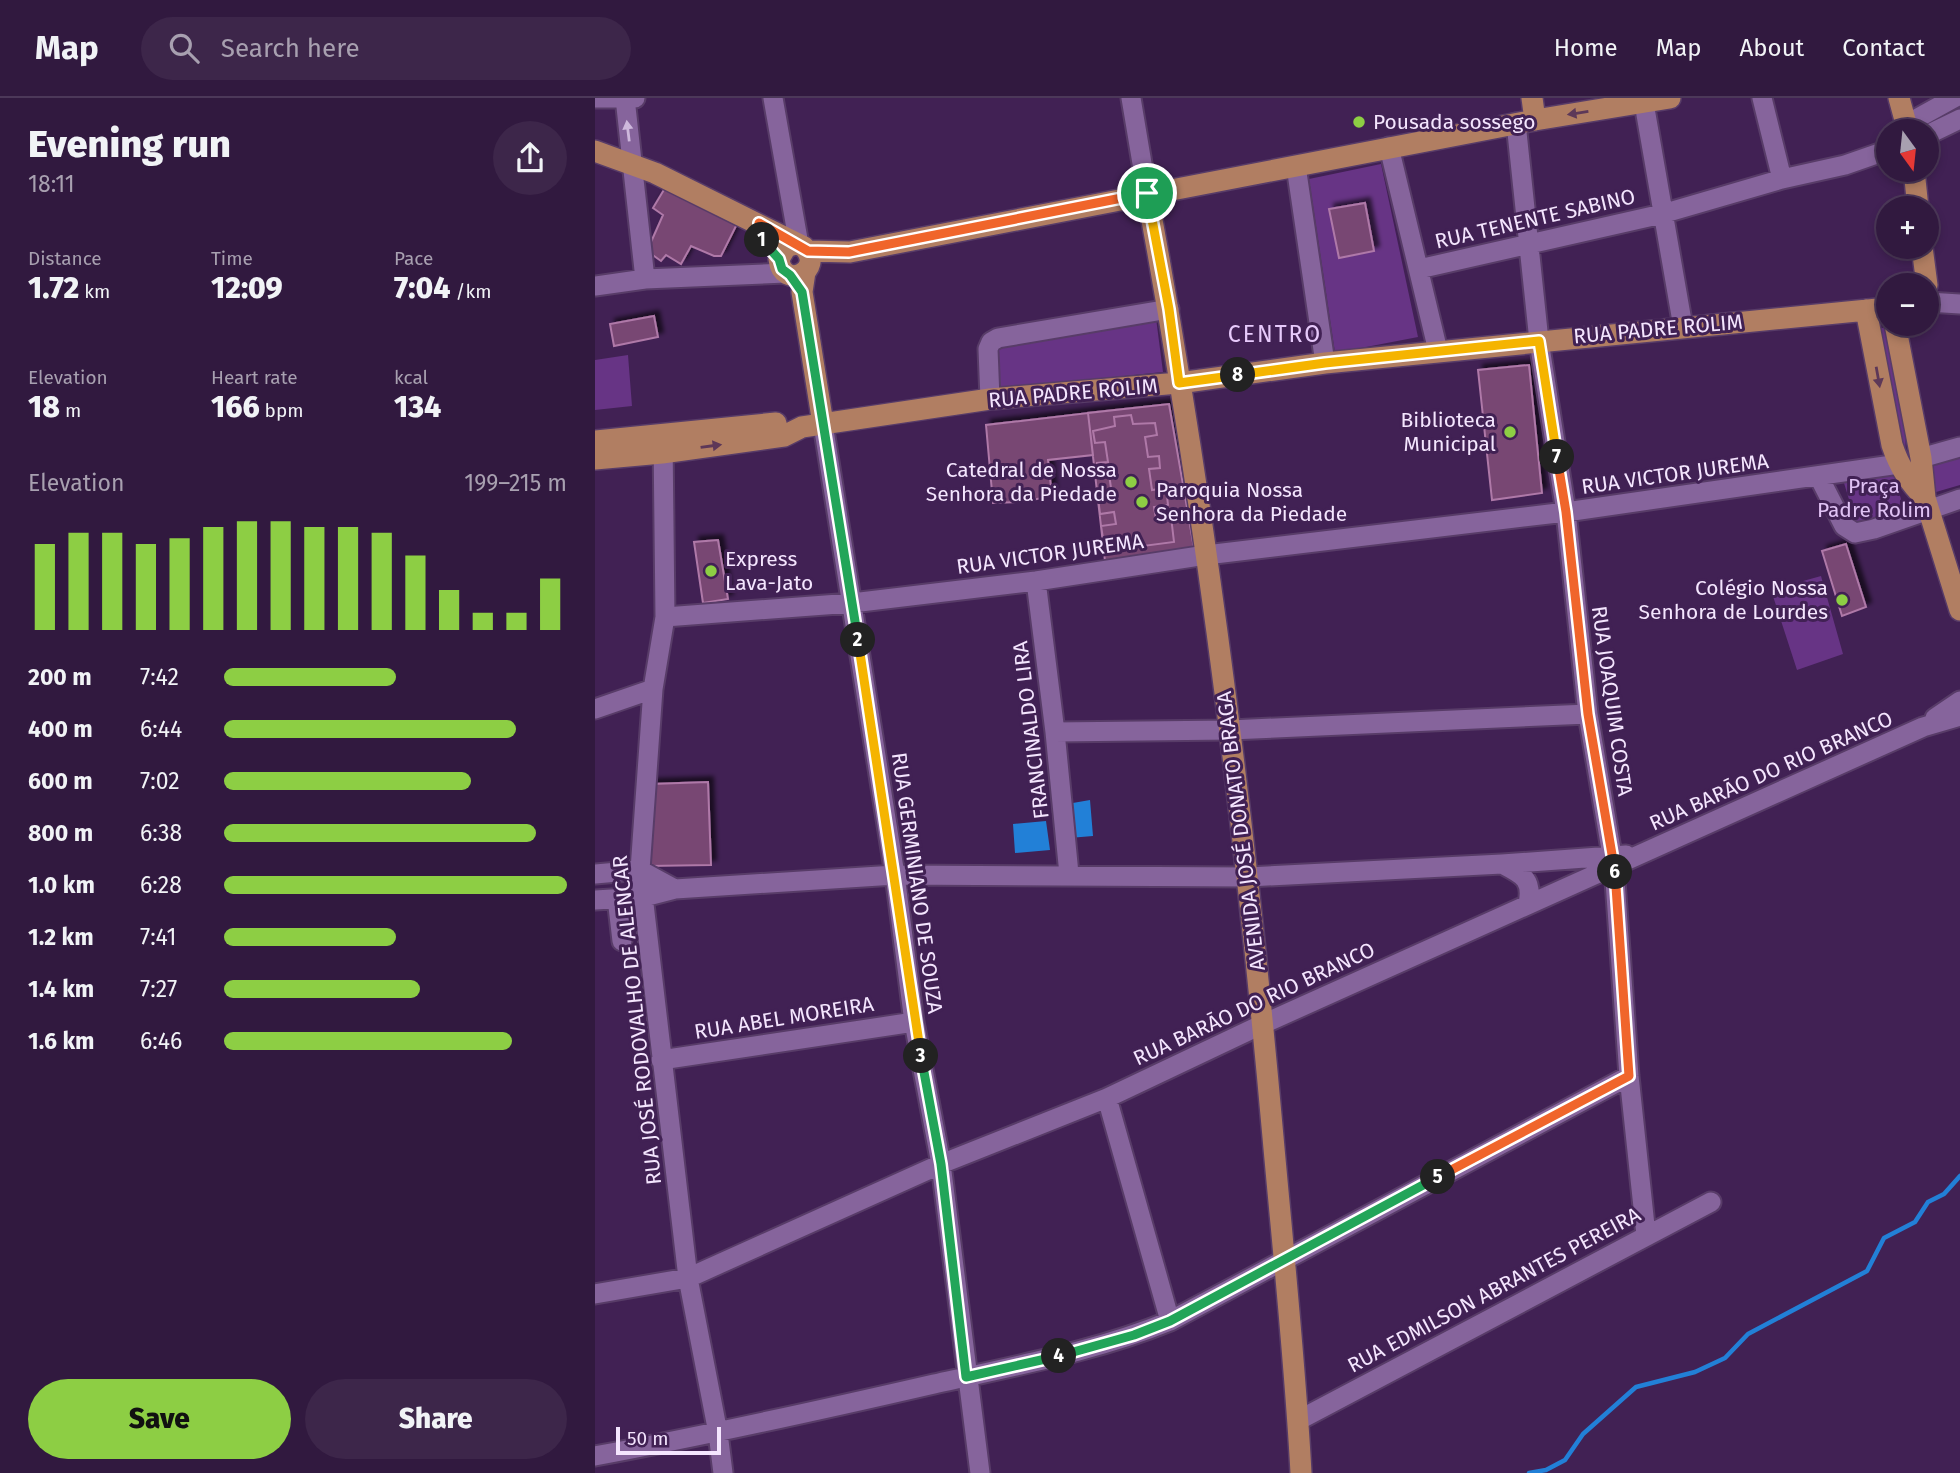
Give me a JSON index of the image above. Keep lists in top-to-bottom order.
{
  "streets": {
    "main road": ["RUA PADRE ROLIM", "AVENIDA JOSÉ DONATO BRAGA"],
    "street": [
      "RUA TENENTE SABINO",
      "RUA VICTOR JUREMA",
      "RUA JOAQUIM COSTA",
      "FRANCINALDO LIRA",
      "RUA BARĀO DO RIO BRANCO",
      "RUA GERMINIANO DE SOUZA",
      "RUA ABEL MOREIRA",
      "RUA JOSÉ RODOVALHO DE ALENCAR",
      "RUA EDMILSON ABRANTES PEREIRA"
    ]
  },
  "crossings": [
    ["RUA TENENTE SABINO", "RUA JOAQUIM COSTA"],
    ["RUA PADRE ROLIM", "RUA JOAQUIM COSTA"],
    ["RUA PADRE ROLIM", "AVENIDA JOSÉ DONATO BRAGA"],
    ["RUA PADRE ROLIM", "RUA GERMINIANO DE SOUZA"],
    ["RUA PADRE ROLIM", "RUA JOSÉ RODOVALHO DE ALENCAR"],
    ["RUA VICTOR JUREMA", "RUA JOAQUIM COSTA"],
    ["RUA VICTOR JUREMA", "FRANCINALDO LIRA"],
    ["RUA VICTOR JUREMA", "AVENIDA JOSÉ DONATO BRAGA"],
    ["RUA VICTOR JUREMA", "RUA GERMINIANO DE SOUZA"],
    ["RUA VICTOR JUREMA", "RUA JOSÉ RODOVALHO DE ALENCAR"],
    ["RUA JOAQUIM COSTA", "RUA BARĀO DO RIO BRANCO"],
    ["RUA JOAQUIM COSTA", "RUA EDMILSON ABRANTES PEREIRA"],
    ["RUA BARĀO DO RIO BRANCO", "AVENIDA JOSÉ DONATO BRAGA"],
    ["RUA BARĀO DO RIO BRANCO", "RUA GERMINIANO DE SOUZA"],
    ["RUA BARĀO DO RIO BRANCO", "RUA JOSÉ RODOVALHO DE ALENCAR"],
    ["AVENIDA JOSÉ DONATO BRAGA", "RUA EDMILSON ABRANTES PEREIRA"],
    ["RUA GERMINIANO DE SOUZA", "RUA ABEL MOREIRA"],
    ["RUA ABEL MOREIRA", "RUA JOSÉ RODOVALHO DE ALENCAR"]
  ],
  "districts": ["CENTRO"],
  "parks": ["Praça Padre Rolim"],
  "places": [
    "Pousada sossego",
    "Biblioteca Municipal",
    "Catedral de Nossa Senhora da Piedade",
    "Paroquia Nossa Senhora da Piedade",
    "Express Lava-Jato",
    "Colégio Nossa Senhora de Lourdes"
  ],
  "scale_bar": "50 m",
  "north": "bottom",
  "page": {
    "header": "Map",
    "search": "Search here",
    "nav": [
      "Home",
      "Map",
      "About",
      "Contact"
    ],
    "heading": ["Evening run", "18:11"],
    "map_buttons": ["+", "−"],
    "stats": [
      ["Distance", "1.72 km"],
      ["Time", "12:09"],
      ["Pace", "7:04 /km"],
      ["Elevation", "18 m"],
      ["Heart rate", "166 bpm"],
      ["kcal", "134"]
    ],
    "pins": [
      "1",
      "8",
      "7",
      "2",
      "6",
      "3",
      "5",
      "4"
    ],
    "chart": ["Elevation", "199–215 m"],
    "list": [
      {
        "name": "200 m",
        "note": "7:42"
      },
      {
        "name": "400 m",
        "note": "6:44"
      },
      {
        "name": "600 m",
        "note": "7:02"
      },
      {
        "name": "800 m",
        "note": "6:38"
      },
      {
        "name": "1.0 km",
        "note": "6:28"
      },
      {
        "name": "1.2 km",
        "note": "7:41"
      },
      {
        "name": "1.4 km",
        "note": "7:27"
      },
      {
        "name": "1.6 km",
        "note": "6:46"
      }
    ],
    "buttons": ["Save", "Share"],
    "scale": "50 m"
  }
}
